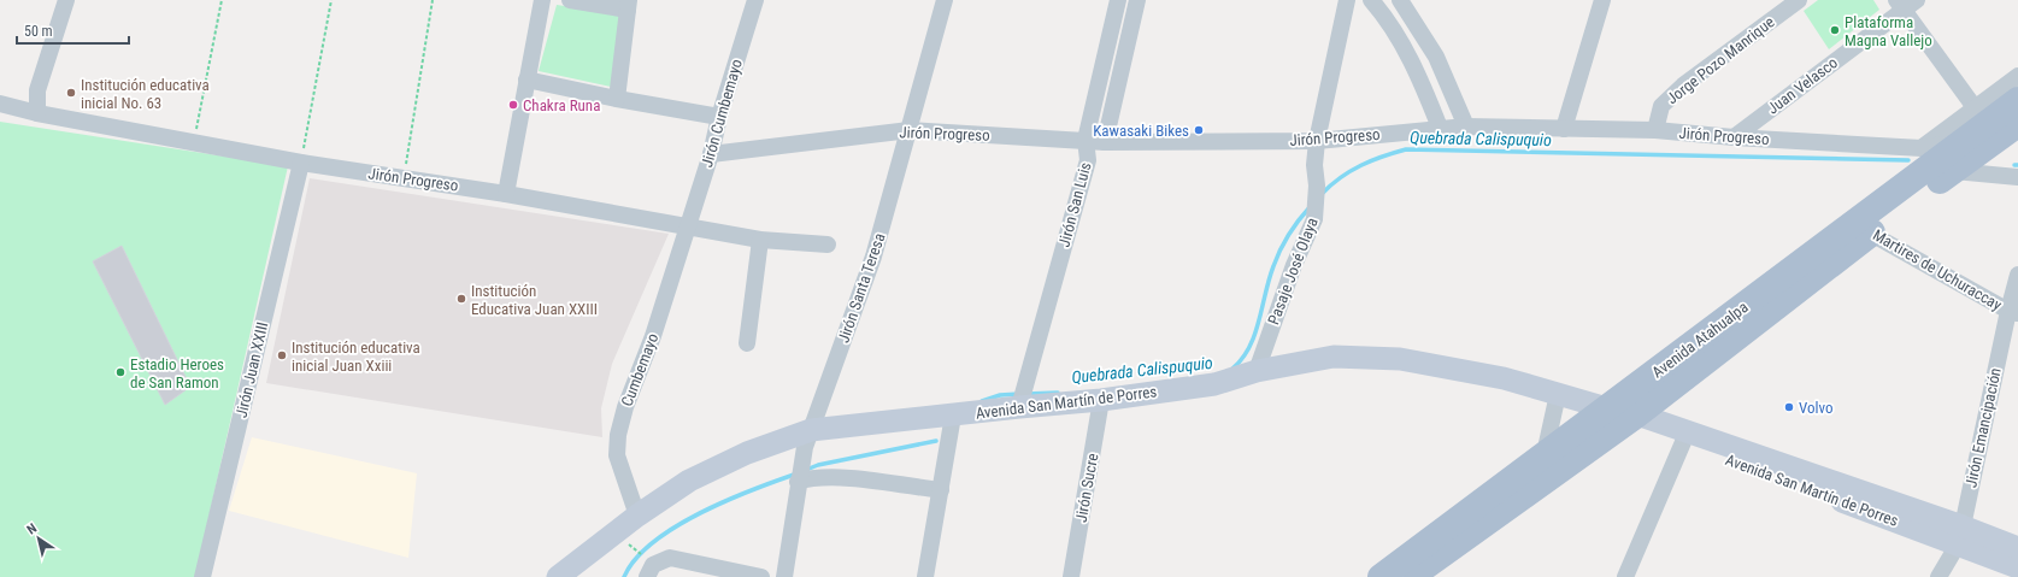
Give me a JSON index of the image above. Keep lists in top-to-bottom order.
{
  "streets": {
    "main road": ["Avenida Atahualpa"],
    "street": [
      "Jorge Pozo Manrique",
      "Juan Velasco",
      "Jirón Cumbemayo",
      "Jirón Progreso",
      "Jirón San Luis",
      "Martires de Uchuraccay",
      "Pasaje José Olaya",
      "Jirón Santa Teresa",
      "Jirón Juan XXIII",
      "Cumbemayo",
      "Avenida San Martín de Porres",
      "Jirón Emancipación",
      "Jirón Sucre"
    ]
  },
  "crossings": [
    ["Jorge Pozo Manrique", "Jirón Progreso"],
    ["Juan Velasco", "Jirón Progreso"],
    ["Jirón Cumbemayo", "Jirón Progreso"],
    ["Jirón Cumbemayo", "Cumbemayo"],
    ["Jirón Progreso", "Jirón San Luis"],
    ["Jirón Progreso", "Pasaje José Olaya"],
    ["Jirón Progreso", "Jirón Santa Teresa"],
    ["Jirón Progreso", "Avenida Atahualpa"],
    ["Jirón Progreso", "Jirón Juan XXIII"],
    ["Jirón Progreso", "Cumbemayo"],
    ["Jirón San Luis", "Avenida San Martín de Porres"],
    ["Martires de Uchuraccay", "Avenida Atahualpa"],
    ["Martires de Uchuraccay", "Jirón Emancipación"],
    ["Pasaje José Olaya", "Avenida San Martín de Porres"],
    ["Jirón Santa Teresa", "Avenida San Martín de Porres"],
    ["Avenida Atahualpa", "Avenida San Martín de Porres"],
    ["Cumbemayo", "Avenida San Martín de Porres"],
    ["Avenida San Martín de Porres", "Jirón Emancipación"],
    ["Avenida San Martín de Porres", "Jirón Sucre"]
  ],
  "water": ["Quebrada Calispuquio"],
  "places": [
    "Plataforma Magna Vallejo",
    "Institución educativa inicial No. 63",
    "Chakra Runa",
    "Kawasaki Bikes",
    "Institución Educativa Juan XXIII",
    "Institución educativa inicial Juan Xxiii",
    "Estadio Heroes de San Ramon",
    "Volvo"
  ],
  "scale_bar": "50 m",
  "north": "top left"
}
